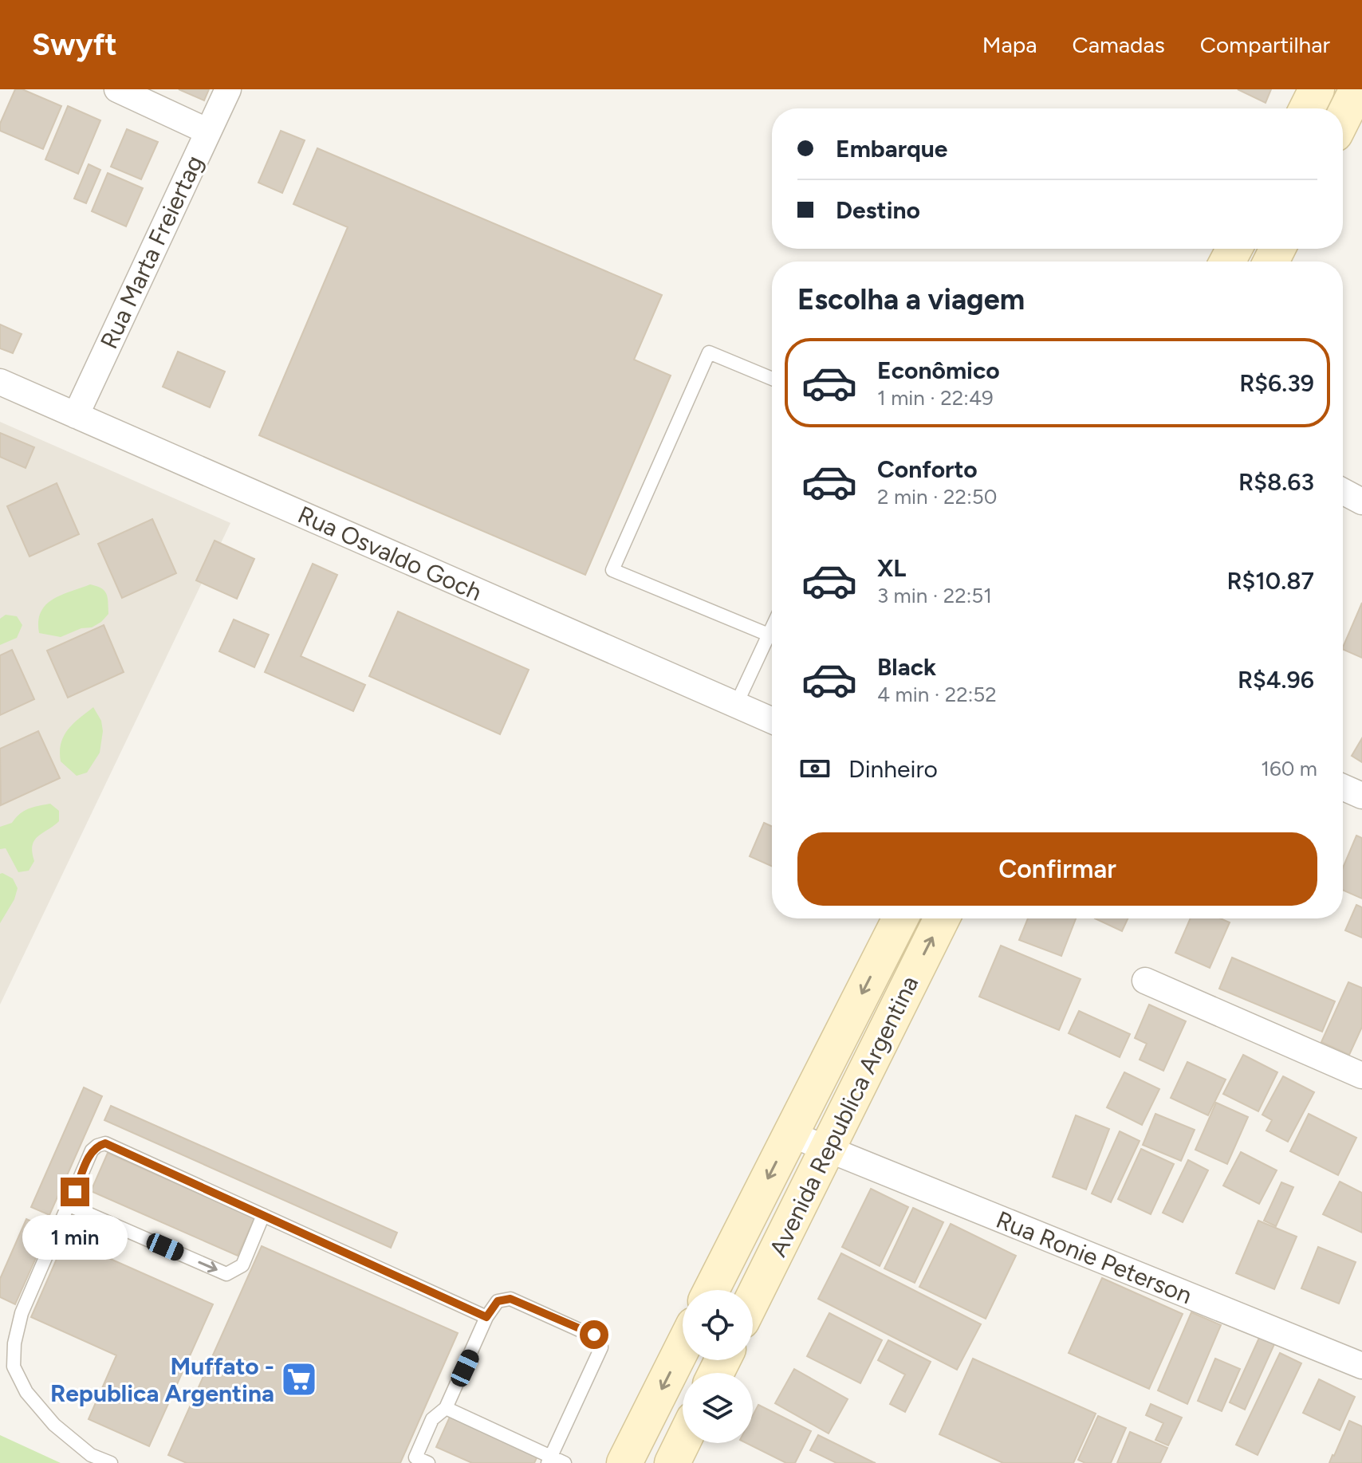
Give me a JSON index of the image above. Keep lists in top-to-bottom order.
{
  "streets": {
    "main road": ["Avenida Republica Argentina"],
    "street": ["Rua Marta Freiertag", "Rua Osvaldo Goch", "Rua Ronie Peterson"]
  },
  "crossings": [
    ["Rua Marta Freiertag", "Rua Osvaldo Goch"],
    ["Avenida Republica Argentina", "Rua Ronie Peterson"]
  ],
  "places": {
    "supermarket": ["Muffato - Republica Argentina"]
  },
  "page": {
    "header": "Swyft",
    "nav": ["Mapa", "Camadas", "Compartilhar"],
    "banner": ["Embarque", "Destino"],
    "heading": "Escolha a viagem",
    "list": [
      {
        "name": "Econômico",
        "note": "1 min · 22:49",
        "value": "R$6.39"
      },
      {
        "name": "Conforto",
        "note": "2 min · 22:50",
        "value": "R$8.63"
      },
      {
        "name": "XL",
        "note": "3 min · 22:51",
        "value": "R$10.87"
      },
      {
        "name": "Black",
        "note": "4 min · 22:52",
        "value": "R$4.96"
      }
    ],
    "pay": ["Dinheiro", "160 m"],
    "buttons": "Confirmar",
    "bubble": "1 min"
  }
}
